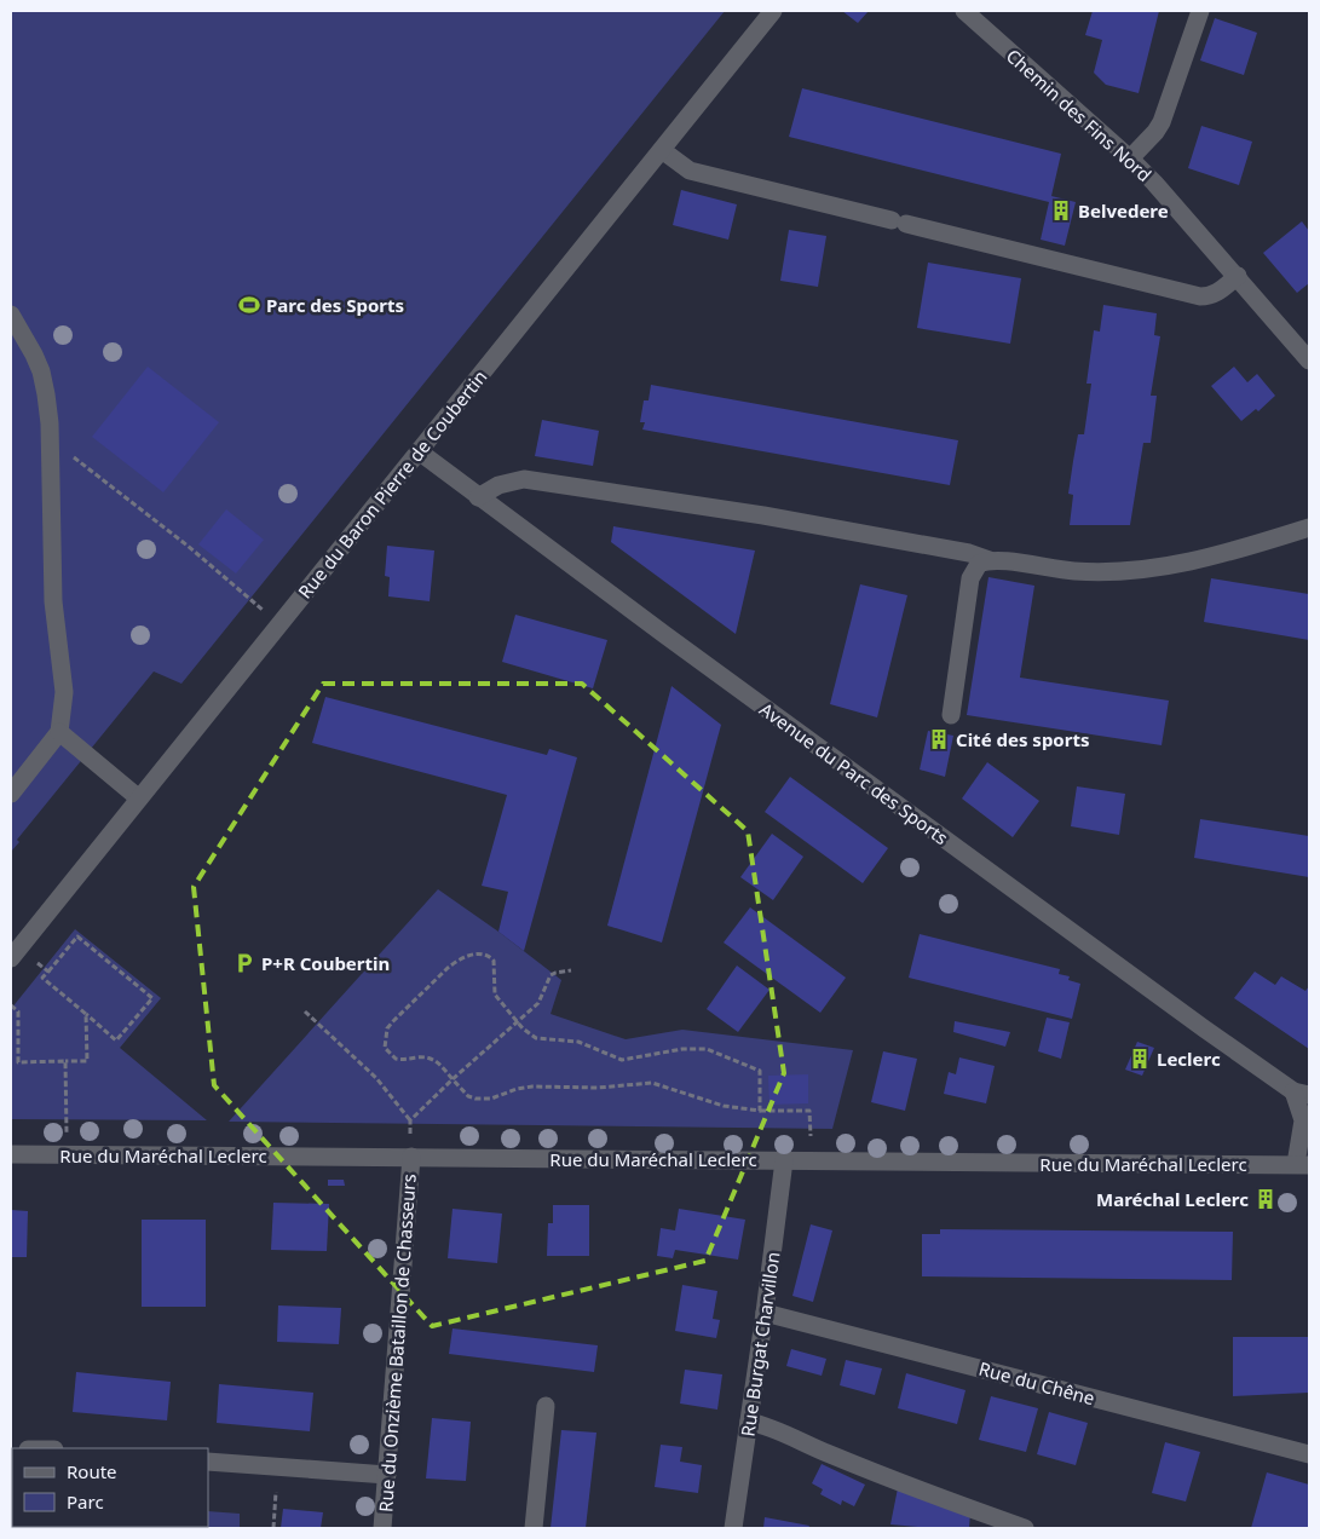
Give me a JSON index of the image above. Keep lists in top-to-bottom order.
{
  "streets": {
    "street": [
      "Chemin des Fins Nord",
      "Rue du Baron Pierre de Coubertin",
      "Avenue du Parc des Sports",
      "Rue du Maréchal Leclerc",
      "Rue du Onzième Bataillon de Chasseurs",
      "Rue Burgat Charvillon",
      "Rue du Chêne"
    ]
  },
  "crossings": [
    ["Rue du Baron Pierre de Coubertin", "Avenue du Parc des Sports"],
    ["Avenue du Parc des Sports", "Rue du Maréchal Leclerc"],
    ["Rue du Maréchal Leclerc", "Rue du Onzième Bataillon de Chasseurs"],
    ["Rue du Maréchal Leclerc", "Rue Burgat Charvillon"],
    ["Rue Burgat Charvillon", "Rue du Chêne"]
  ],
  "places": {
    "building": [
      "Belvedere",
      "Cité des sports",
      "Leclerc",
      "Maréchal Leclerc"
    ],
    "sports": ["Parc des Sports"],
    "parking": ["P+R Coubertin"]
  },
  "legend": ["Route", "Parc"]
}
